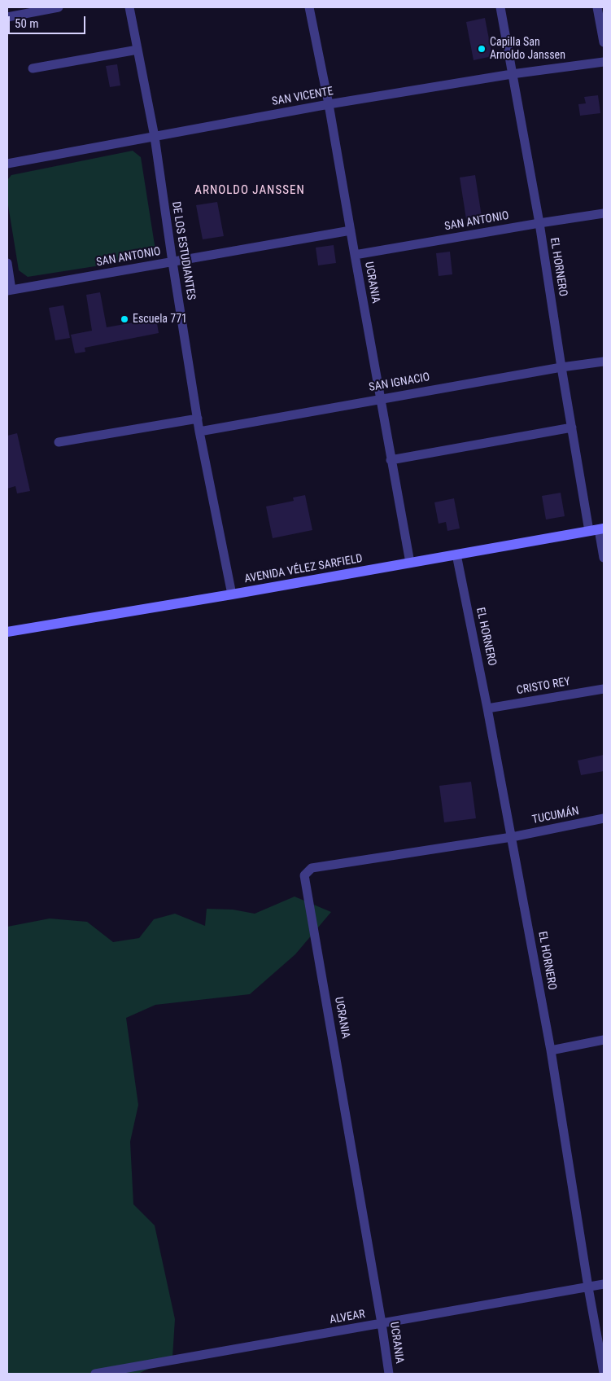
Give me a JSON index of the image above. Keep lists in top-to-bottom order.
{
  "streets": {
    "main road": ["AVENIDA VÉLEZ SARFIELD"],
    "street": [
      "SAN VICENTE",
      "SAN ANTONIO",
      "DE LOS ESTUDIANTES",
      "EL HORNERO",
      "UCRANIA",
      "SAN IGNACIO",
      "CRISTO REY",
      "TUCUMÁN",
      "ALVEAR"
    ]
  },
  "crossings": [
    ["SAN VICENTE", "DE LOS ESTUDIANTES"],
    ["SAN VICENTE", "EL HORNERO"],
    ["SAN VICENTE", "UCRANIA"],
    ["SAN ANTONIO", "DE LOS ESTUDIANTES"],
    ["SAN ANTONIO", "EL HORNERO"],
    ["SAN ANTONIO", "UCRANIA"],
    ["DE LOS ESTUDIANTES", "SAN IGNACIO"],
    ["DE LOS ESTUDIANTES", "AVENIDA VÉLEZ SARFIELD"],
    ["EL HORNERO", "UCRANIA"],
    ["EL HORNERO", "SAN IGNACIO"],
    ["EL HORNERO", "AVENIDA VÉLEZ SARFIELD"],
    ["EL HORNERO", "CRISTO REY"],
    ["EL HORNERO", "TUCUMÁN"],
    ["EL HORNERO", "ALVEAR"],
    ["UCRANIA", "SAN IGNACIO"],
    ["UCRANIA", "AVENIDA VÉLEZ SARFIELD"],
    ["UCRANIA", "TUCUMÁN"],
    ["UCRANIA", "ALVEAR"]
  ],
  "districts": ["ARNOLDO JANSSEN"],
  "places": ["Capilla San Arnoldo Janssen", "Escuela 771"],
  "scale_bar": "50 m"
}
